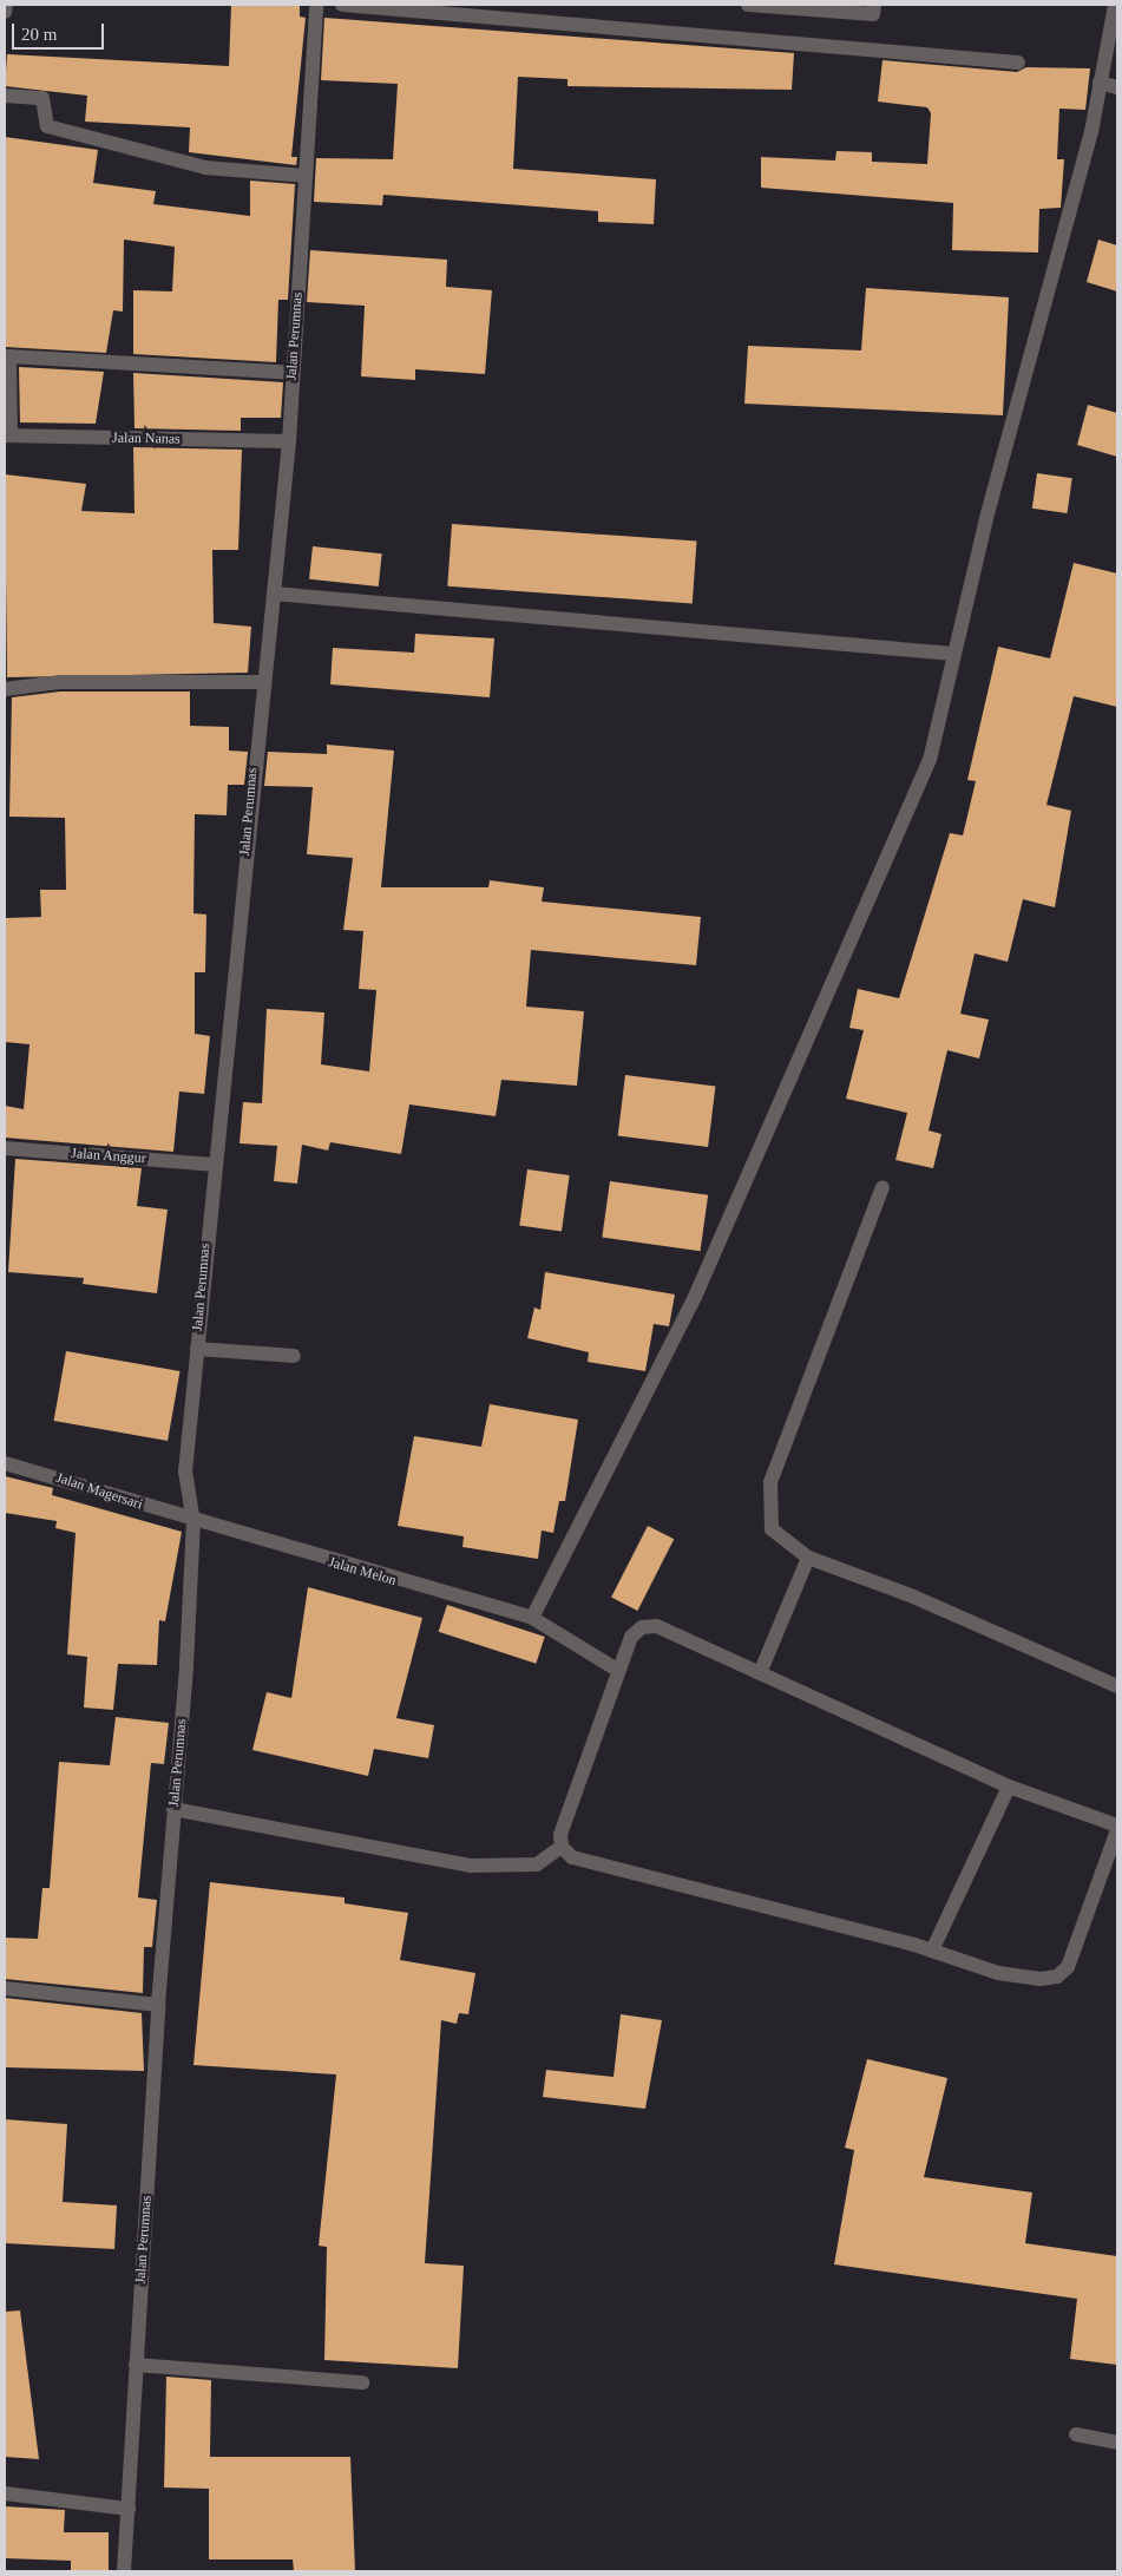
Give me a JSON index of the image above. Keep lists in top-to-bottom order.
{
  "streets": {
    "street": [
      "Jalan Perumnas",
      "Jalan Nanas",
      "Jalan Anggur",
      "Jalan Magersari",
      "Jalan Melon"
    ]
  },
  "crossings": [
    ["Jalan Perumnas", "Jalan Nanas"],
    ["Jalan Perumnas", "Jalan Anggur"],
    ["Jalan Perumnas", "Jalan Magersari"],
    ["Jalan Perumnas", "Jalan Melon"],
    ["Jalan Magersari", "Jalan Melon"]
  ],
  "scale_bar": "20 m"
}
